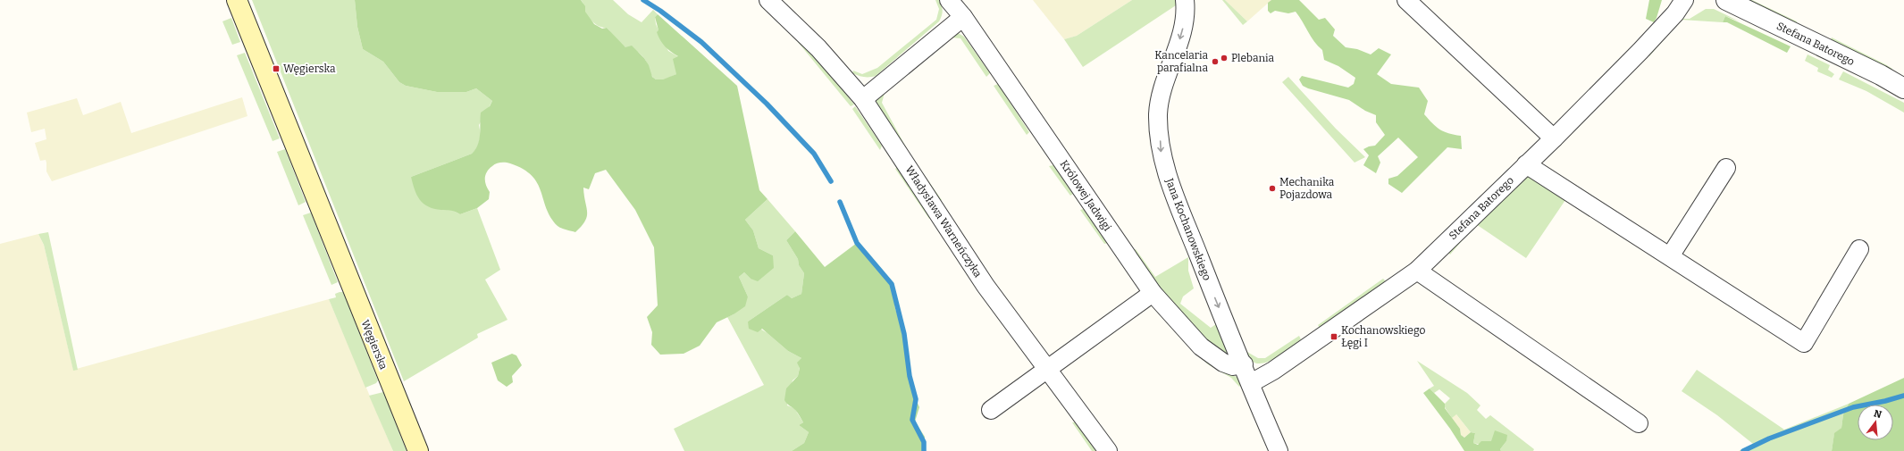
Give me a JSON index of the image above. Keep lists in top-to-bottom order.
{
  "streets": {
    "main road": ["Węgierska"],
    "street": [
      "Stefana Batorego",
      "Królowej Jadwigi",
      "Władysława Warneńczyka",
      "Jana Kochanowskiego"
    ]
  },
  "crossings": [
    ["Stefana Batorego", "Jana Kochanowskiego"],
    ["Królowej Jadwigi", "Jana Kochanowskiego"]
  ],
  "one_way": ["Jana Kochanowskiego"],
  "places": {
    "other": ["Plebania", "Kancelaria parafialna", "Mechanika Pojazdowa"],
    "transit": ["Węgierska", "Kochanowskiego Łęgi I"]
  },
  "north": "top"
}
